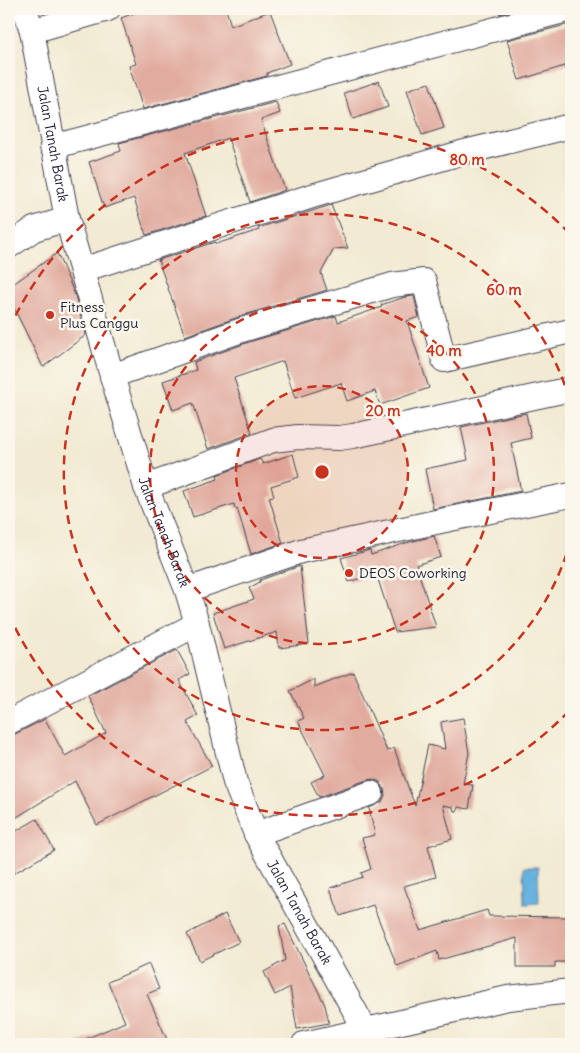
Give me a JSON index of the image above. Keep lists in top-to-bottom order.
{
  "streets": {
    "street": ["Jalan Tanah Barak"]
  },
  "places": ["Fitness Plus Canggu", "DEOS Coworking"],
  "rings": [
    "80 m",
    "60 m",
    "40 m",
    "20 m"
  ]
}
